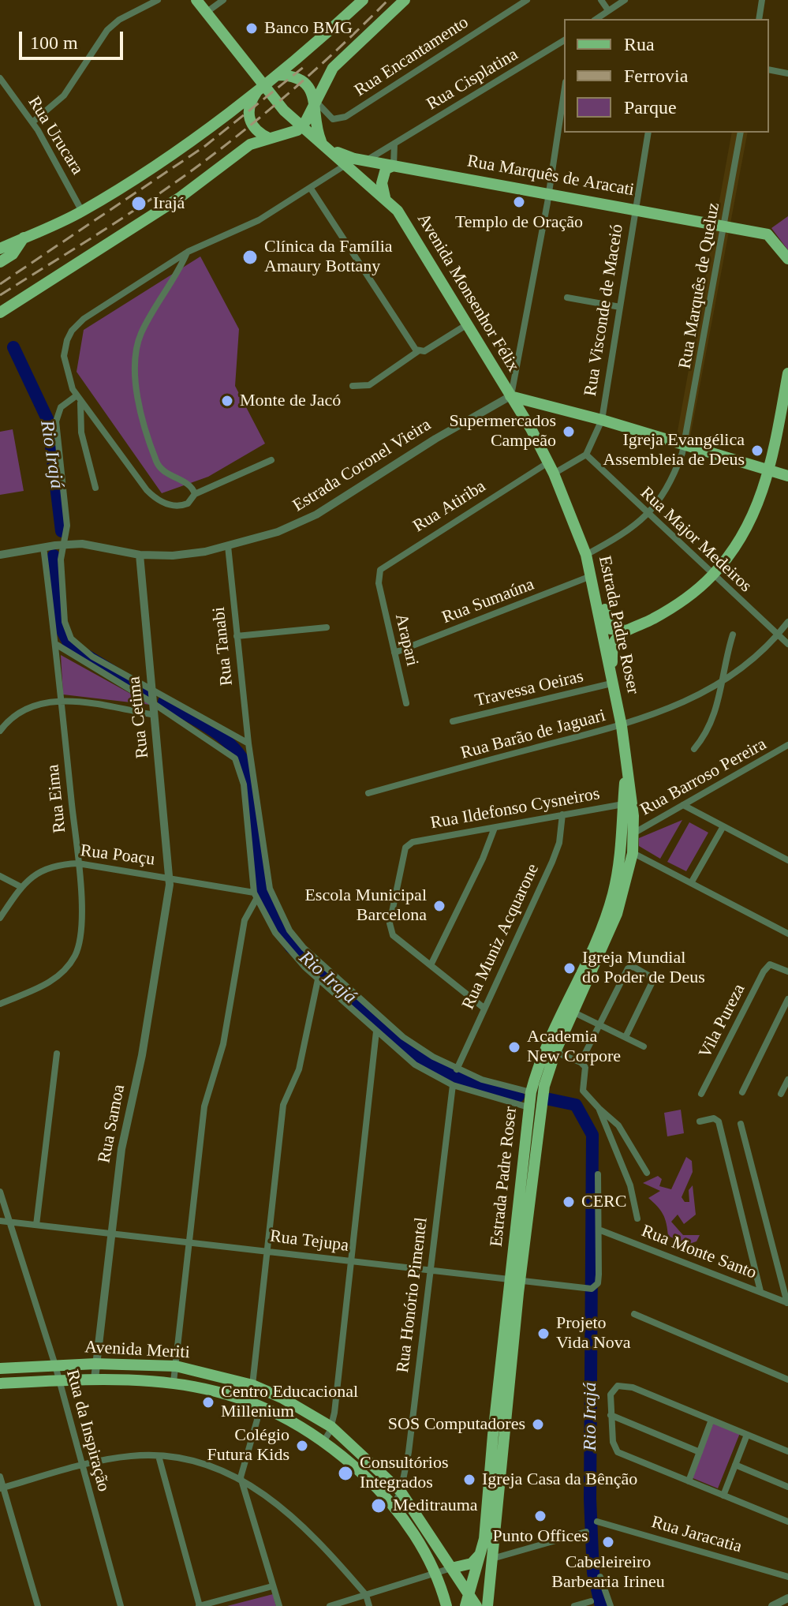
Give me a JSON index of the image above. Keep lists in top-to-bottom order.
{
  "streets": {
    "main road": [
      "Rua Marquês de Aracati",
      "Avenida Monsenhor Félix",
      "Estrada Padre Roser",
      "Avenida Meriti"
    ],
    "street": [
      "Rua Encantamento",
      "Rua Cisplatina",
      "Rua Urucara",
      "Rua Marquês de Queluz",
      "Rua Visconde de Maceió",
      "Estrada Coronel Vieira",
      "Rua Atiriba",
      "Rua Major Medeiros",
      "Rua Sumaúna",
      "Arapari",
      "Rua Tanabi",
      "Travessa Oeiras",
      "Rua Cetima",
      "Rua Barão de Jaguari",
      "Rua Barroso Pereira",
      "Rua Eima",
      "Rua Ildefonso Cysneiros",
      "Rua Poaçu",
      "Rua Muniz Acquarone",
      "Vila Pureza",
      "Rua Samoa",
      "Rua Tejupa",
      "Rua Monte Santo",
      "Rua Honório Pimentel",
      "Rua da Inspiração",
      "Rua Jaracatia"
    ]
  },
  "crossings": [
    ["Rua Cisplatina", "Rua Marquês de Aracati"],
    ["Rua Marquês de Aracati", "Rua Marquês de Queluz"],
    ["Rua Marquês de Aracati", "Avenida Monsenhor Félix"],
    ["Rua Marquês de Aracati", "Rua Visconde de Maceió"],
    ["Rua Marquês de Queluz", "Avenida Monsenhor Félix"],
    ["Rua Marquês de Queluz", "Rua Major Medeiros"],
    ["Avenida Monsenhor Félix", "Rua Visconde de Maceió"],
    ["Avenida Monsenhor Félix", "Estrada Coronel Vieira"],
    ["Avenida Monsenhor Félix", "Estrada Padre Roser"],
    ["Rua Visconde de Maceió", "Rua Atiriba"],
    ["Rua Visconde de Maceió", "Rua Major Medeiros"],
    ["Estrada Coronel Vieira", "Estrada Padre Roser"],
    ["Estrada Coronel Vieira", "Rua Tanabi"],
    ["Estrada Coronel Vieira", "Rua Cetima"],
    ["Estrada Coronel Vieira", "Rua Eima"],
    ["Rua Atiriba", "Rua Major Medeiros"],
    ["Rua Atiriba", "Estrada Padre Roser"],
    ["Rua Atiriba", "Arapari"],
    ["Rua Major Medeiros", "Rua Barão de Jaguari"],
    ["Rua Sumaúna", "Estrada Padre Roser"],
    ["Rua Sumaúna", "Arapari"],
    ["Estrada Padre Roser", "Rua Tanabi"],
    ["Estrada Padre Roser", "Travessa Oeiras"],
    ["Estrada Padre Roser", "Rua Barão de Jaguari"],
    ["Estrada Padre Roser", "Rua Barroso Pereira"],
    ["Estrada Padre Roser", "Rua Ildefonso Cysneiros"],
    ["Estrada Padre Roser", "Rua Tejupa"],
    ["Estrada Padre Roser", "Avenida Meriti"],
    ["Rua Tanabi", "Rua Muniz Acquarone"],
    ["Rua Cetima", "Rua Poaçu"],
    ["Rua Cetima", "Rua Samoa"],
    ["Rua Eima", "Rua Poaçu"],
    ["Rua Ildefonso Cysneiros", "Rua Muniz Acquarone"],
    ["Rua Poaçu", "Rua Samoa"],
    ["Rua Samoa", "Rua Tejupa"],
    ["Rua Samoa", "Avenida Meriti"],
    ["Rua Tejupa", "Rua Monte Santo"],
    ["Rua Tejupa", "Rua Honório Pimentel"],
    ["Rua Tejupa", "Rua da Inspiração"],
    ["Rua Honório Pimentel", "Avenida Meriti"],
    ["Avenida Meriti", "Rua da Inspiração"]
  ],
  "water": ["Rio Irajá"],
  "places": [
    "Banco BMG",
    "Templo de Oração",
    "Irajá",
    "Clínica da Família Amaury Bottany",
    "Monte de Jacó",
    "Supermercados Campeão",
    "Igreja Evangélica Assembleia de Deus",
    "Escola Municipal Barcelona",
    "Igreja Mundial do Poder de Deus",
    "Academia New Corpore",
    "CERC",
    "Projeto Vida Nova",
    "Centro Educacional Millenium",
    "SOS Computadores",
    "Colégio Futura Kids",
    "Consultórios Integrados",
    "Igreja Casa da Bênção",
    "Meditrauma",
    "Punto Offices",
    "Cabeleireiro Barbearia Irineu"
  ],
  "legend": ["Rua", "Ferrovia", "Parque"],
  "scale_bar": "100 m"
}
